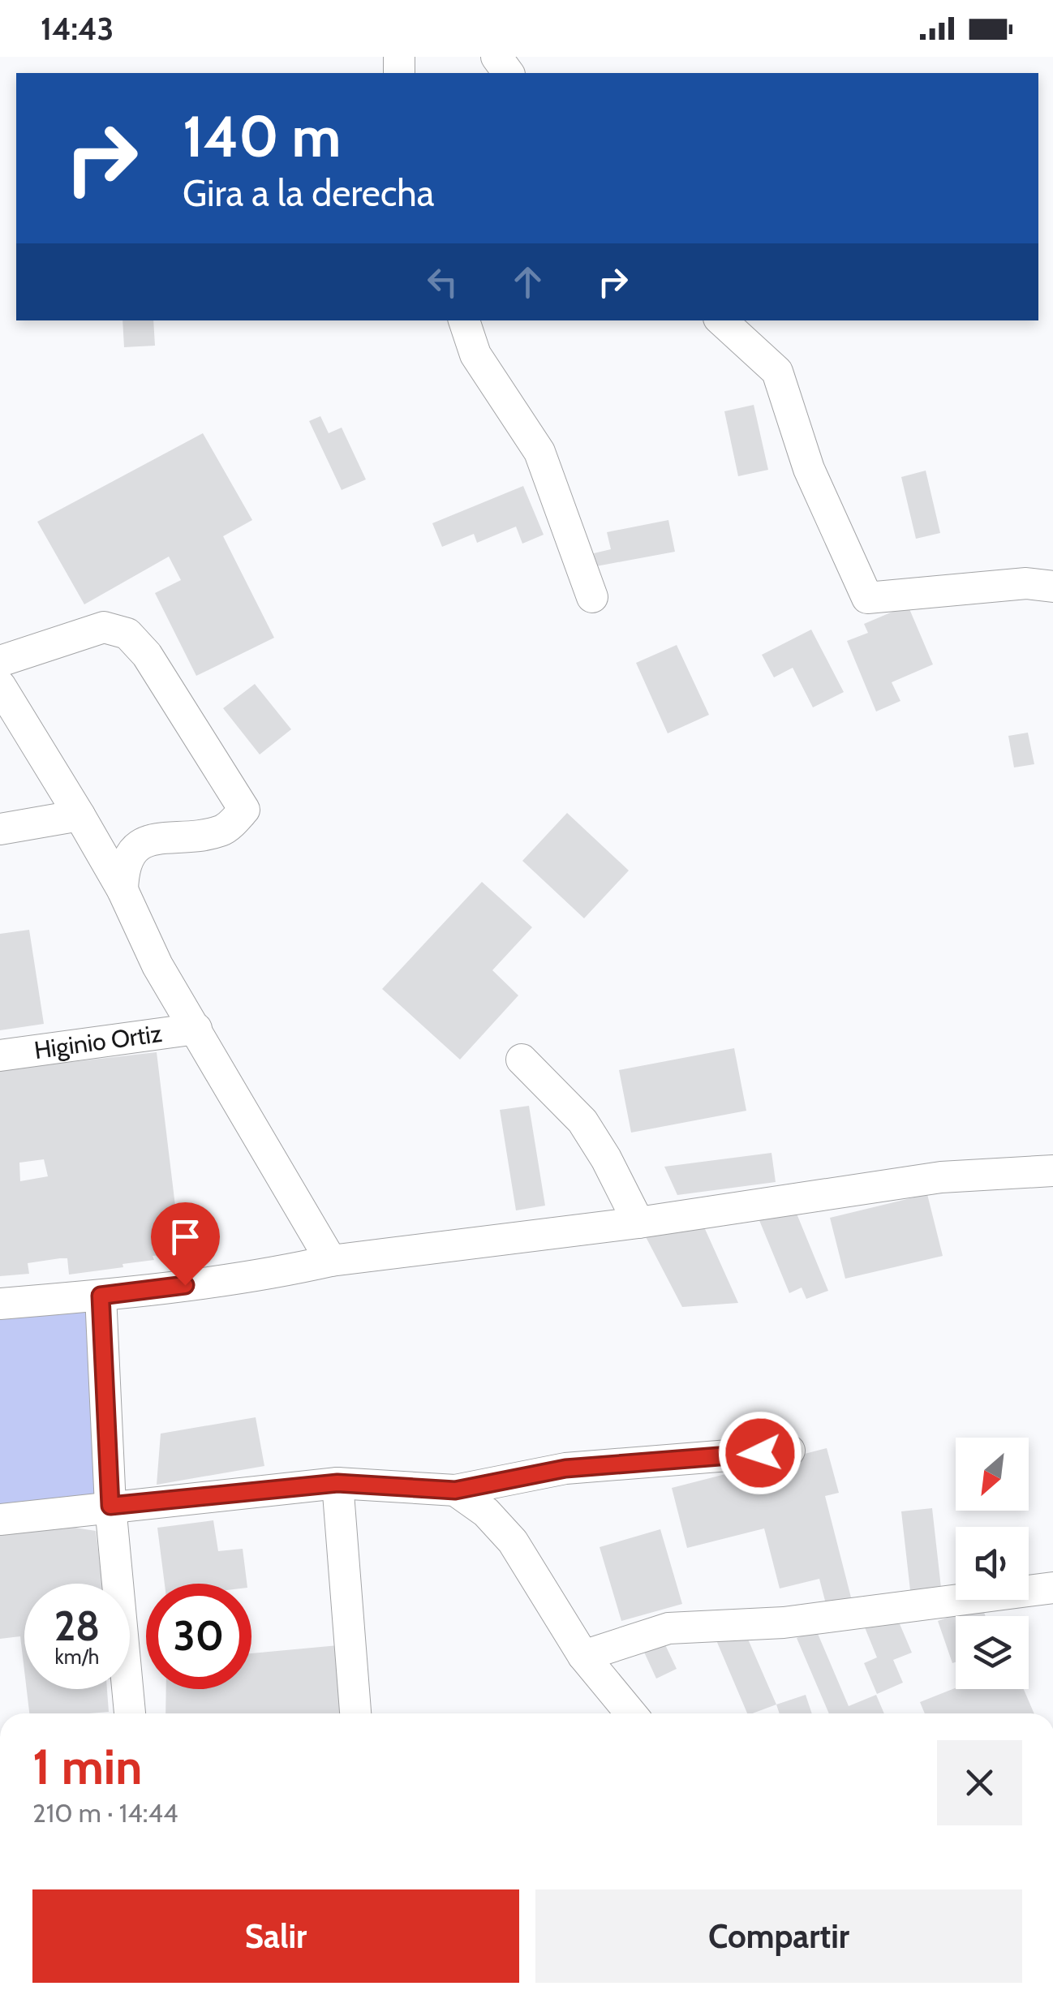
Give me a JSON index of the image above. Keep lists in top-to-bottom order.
{
  "streets": {
    "street": ["Higinio Ortiz"]
  },
  "north": "bottom left",
  "page": {
    "status": "14:43",
    "turn": ["140 m", "Gira a la derecha"],
    "speed": "28 km/h",
    "limit": "30",
    "heading": ["1 min", "210 m · 14:44"],
    "buttons": ["Salir", "Compartir"]
  }
}
